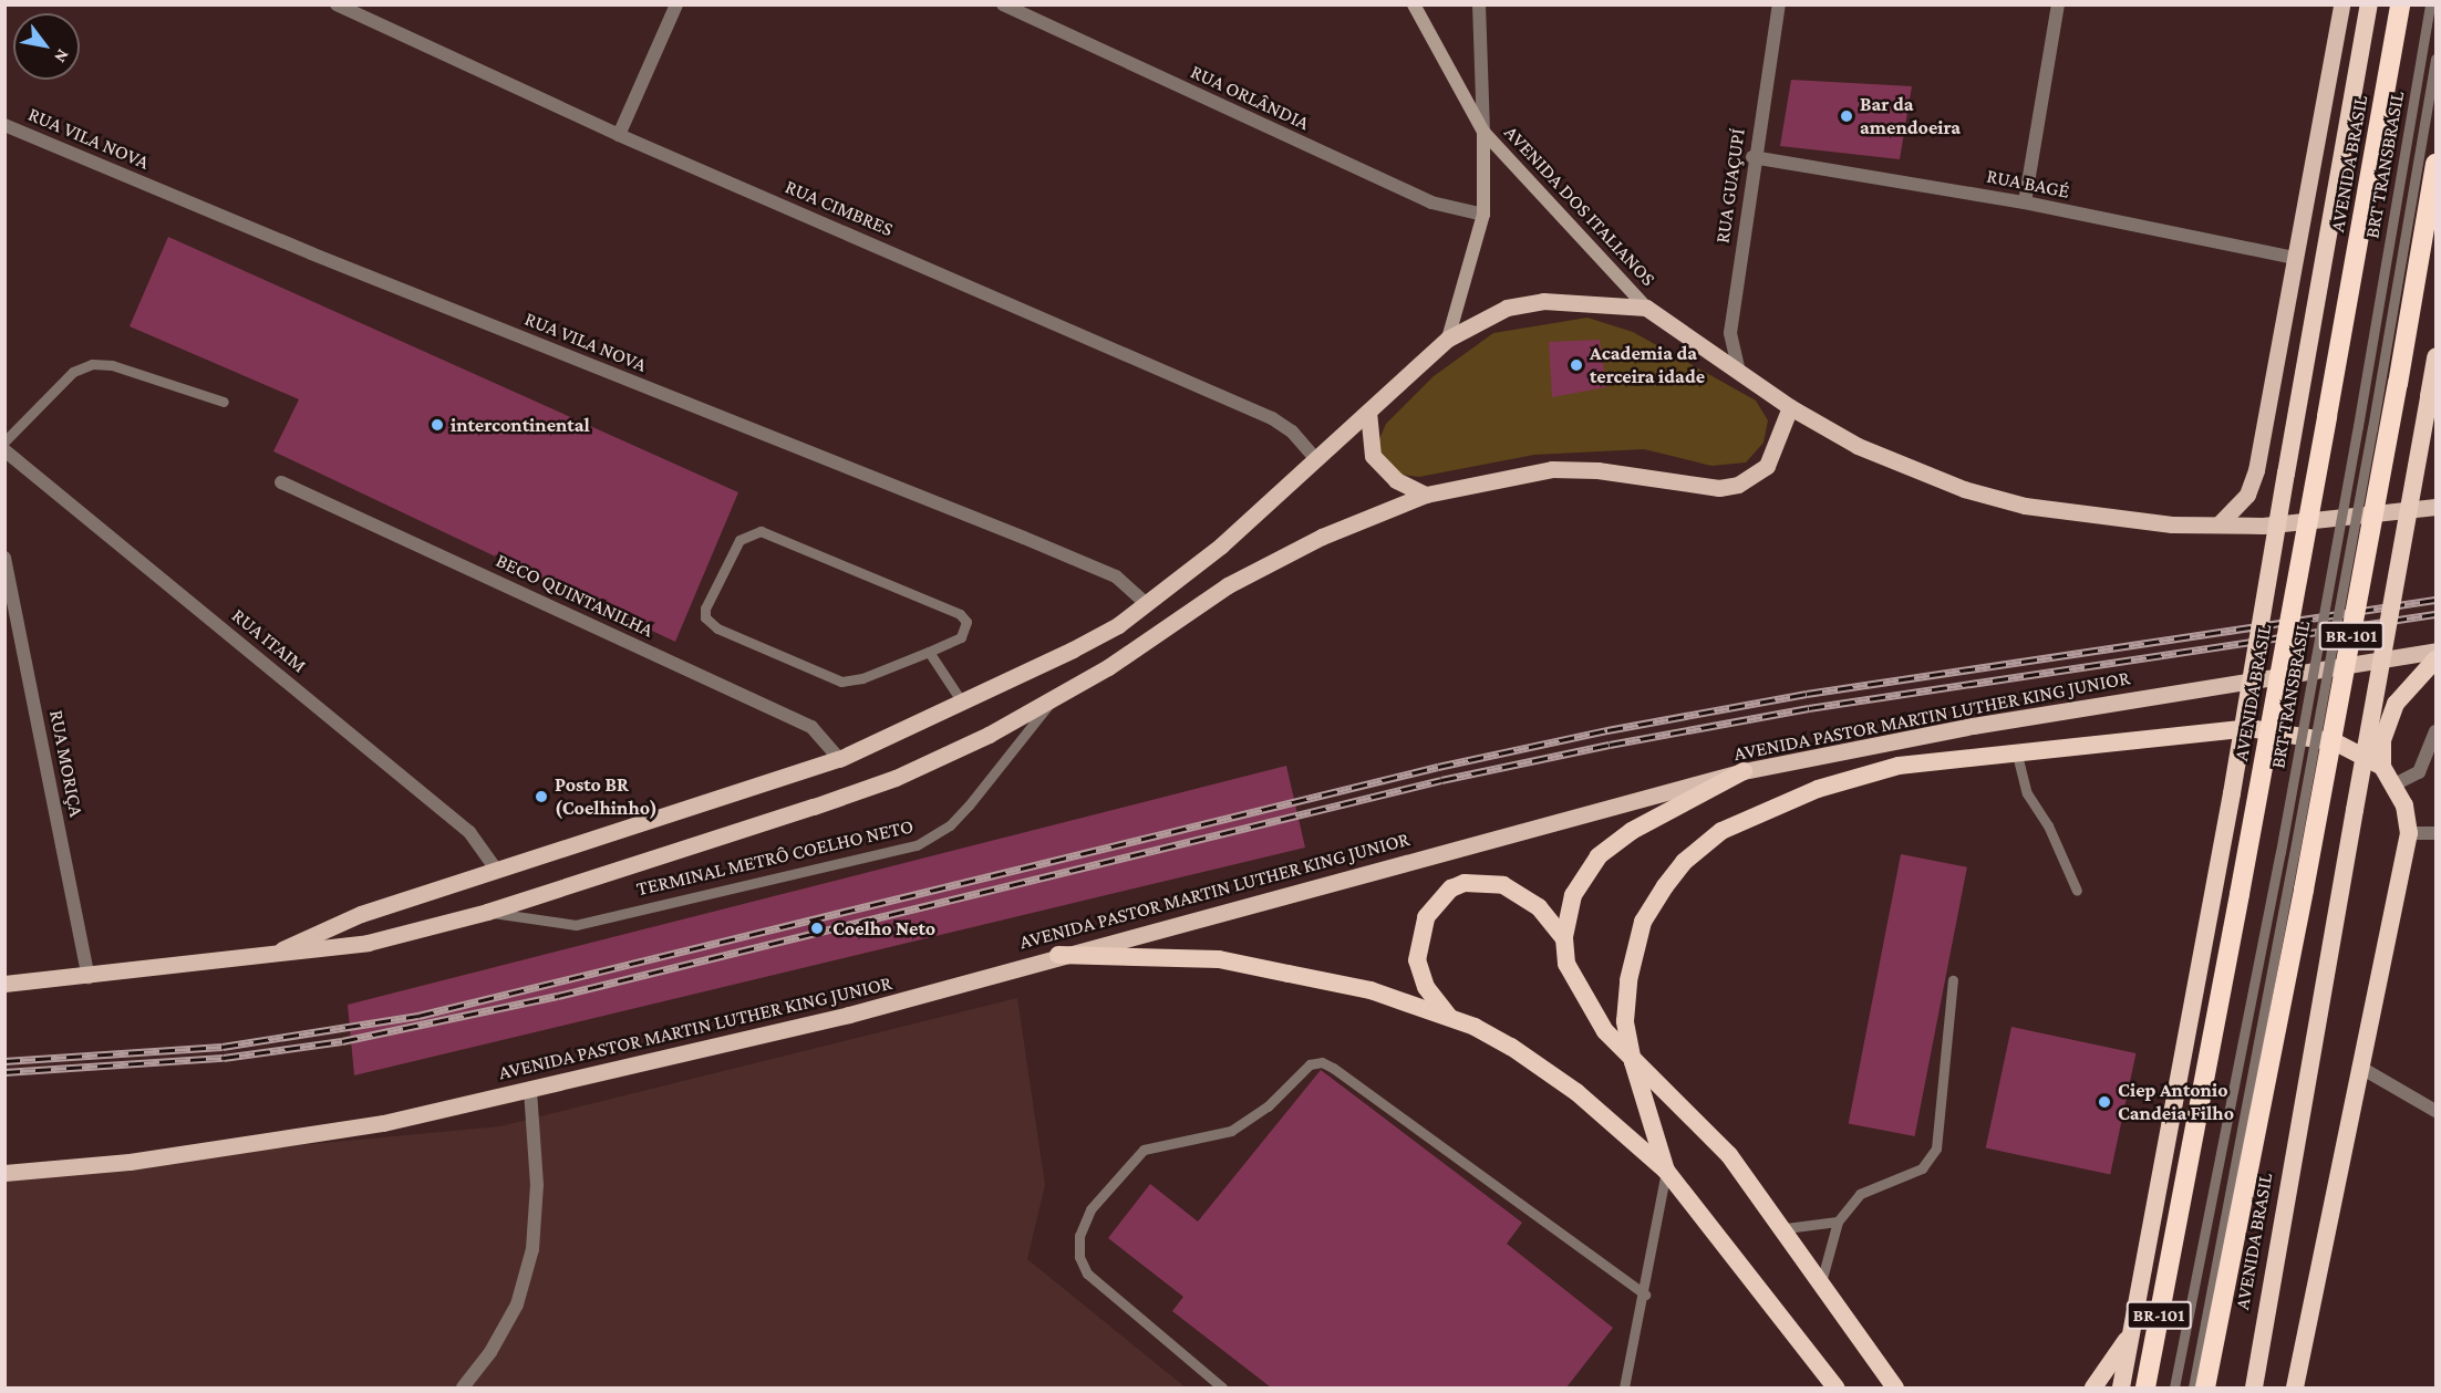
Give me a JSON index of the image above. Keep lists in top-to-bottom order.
{
  "streets": {
    "highway": ["AVENIDA BRASIL", "BR-101"],
    "main road": ["AVENIDA DOS ITALIANOS", "AVENIDA PASTOR MARTIN LUTHER KING JUNIOR"],
    "street": [
      "RUA ORLÂNDIA",
      "RUA VILA NOVA",
      "RUA BAGÉ",
      "RUA GUAÇUPÍ",
      "RUA CIMBRES",
      "BECO QUINTANILHA",
      "RUA ITAIM",
      "RUA MORIÇA"
    ],
    "lane": ["BRT TRANSBRASIL", "TERMINAL METRÔ COELHO NETO"]
  },
  "crossings": [
    ["RUA ORLÂNDIA", "AVENIDA DOS ITALIANOS"],
    ["AVENIDA BRASIL", "RUA BAGÉ"],
    ["RUA BAGÉ", "RUA GUAÇUPÍ"]
  ],
  "places": [
    "Bar da amendoeira",
    "Academia da terceira idade",
    "intercontinental",
    "Posto BR (Coelhinho)",
    "Coelho Neto",
    "Ciep Antonio Candeia Filho"
  ],
  "north": "bottom right"
}
